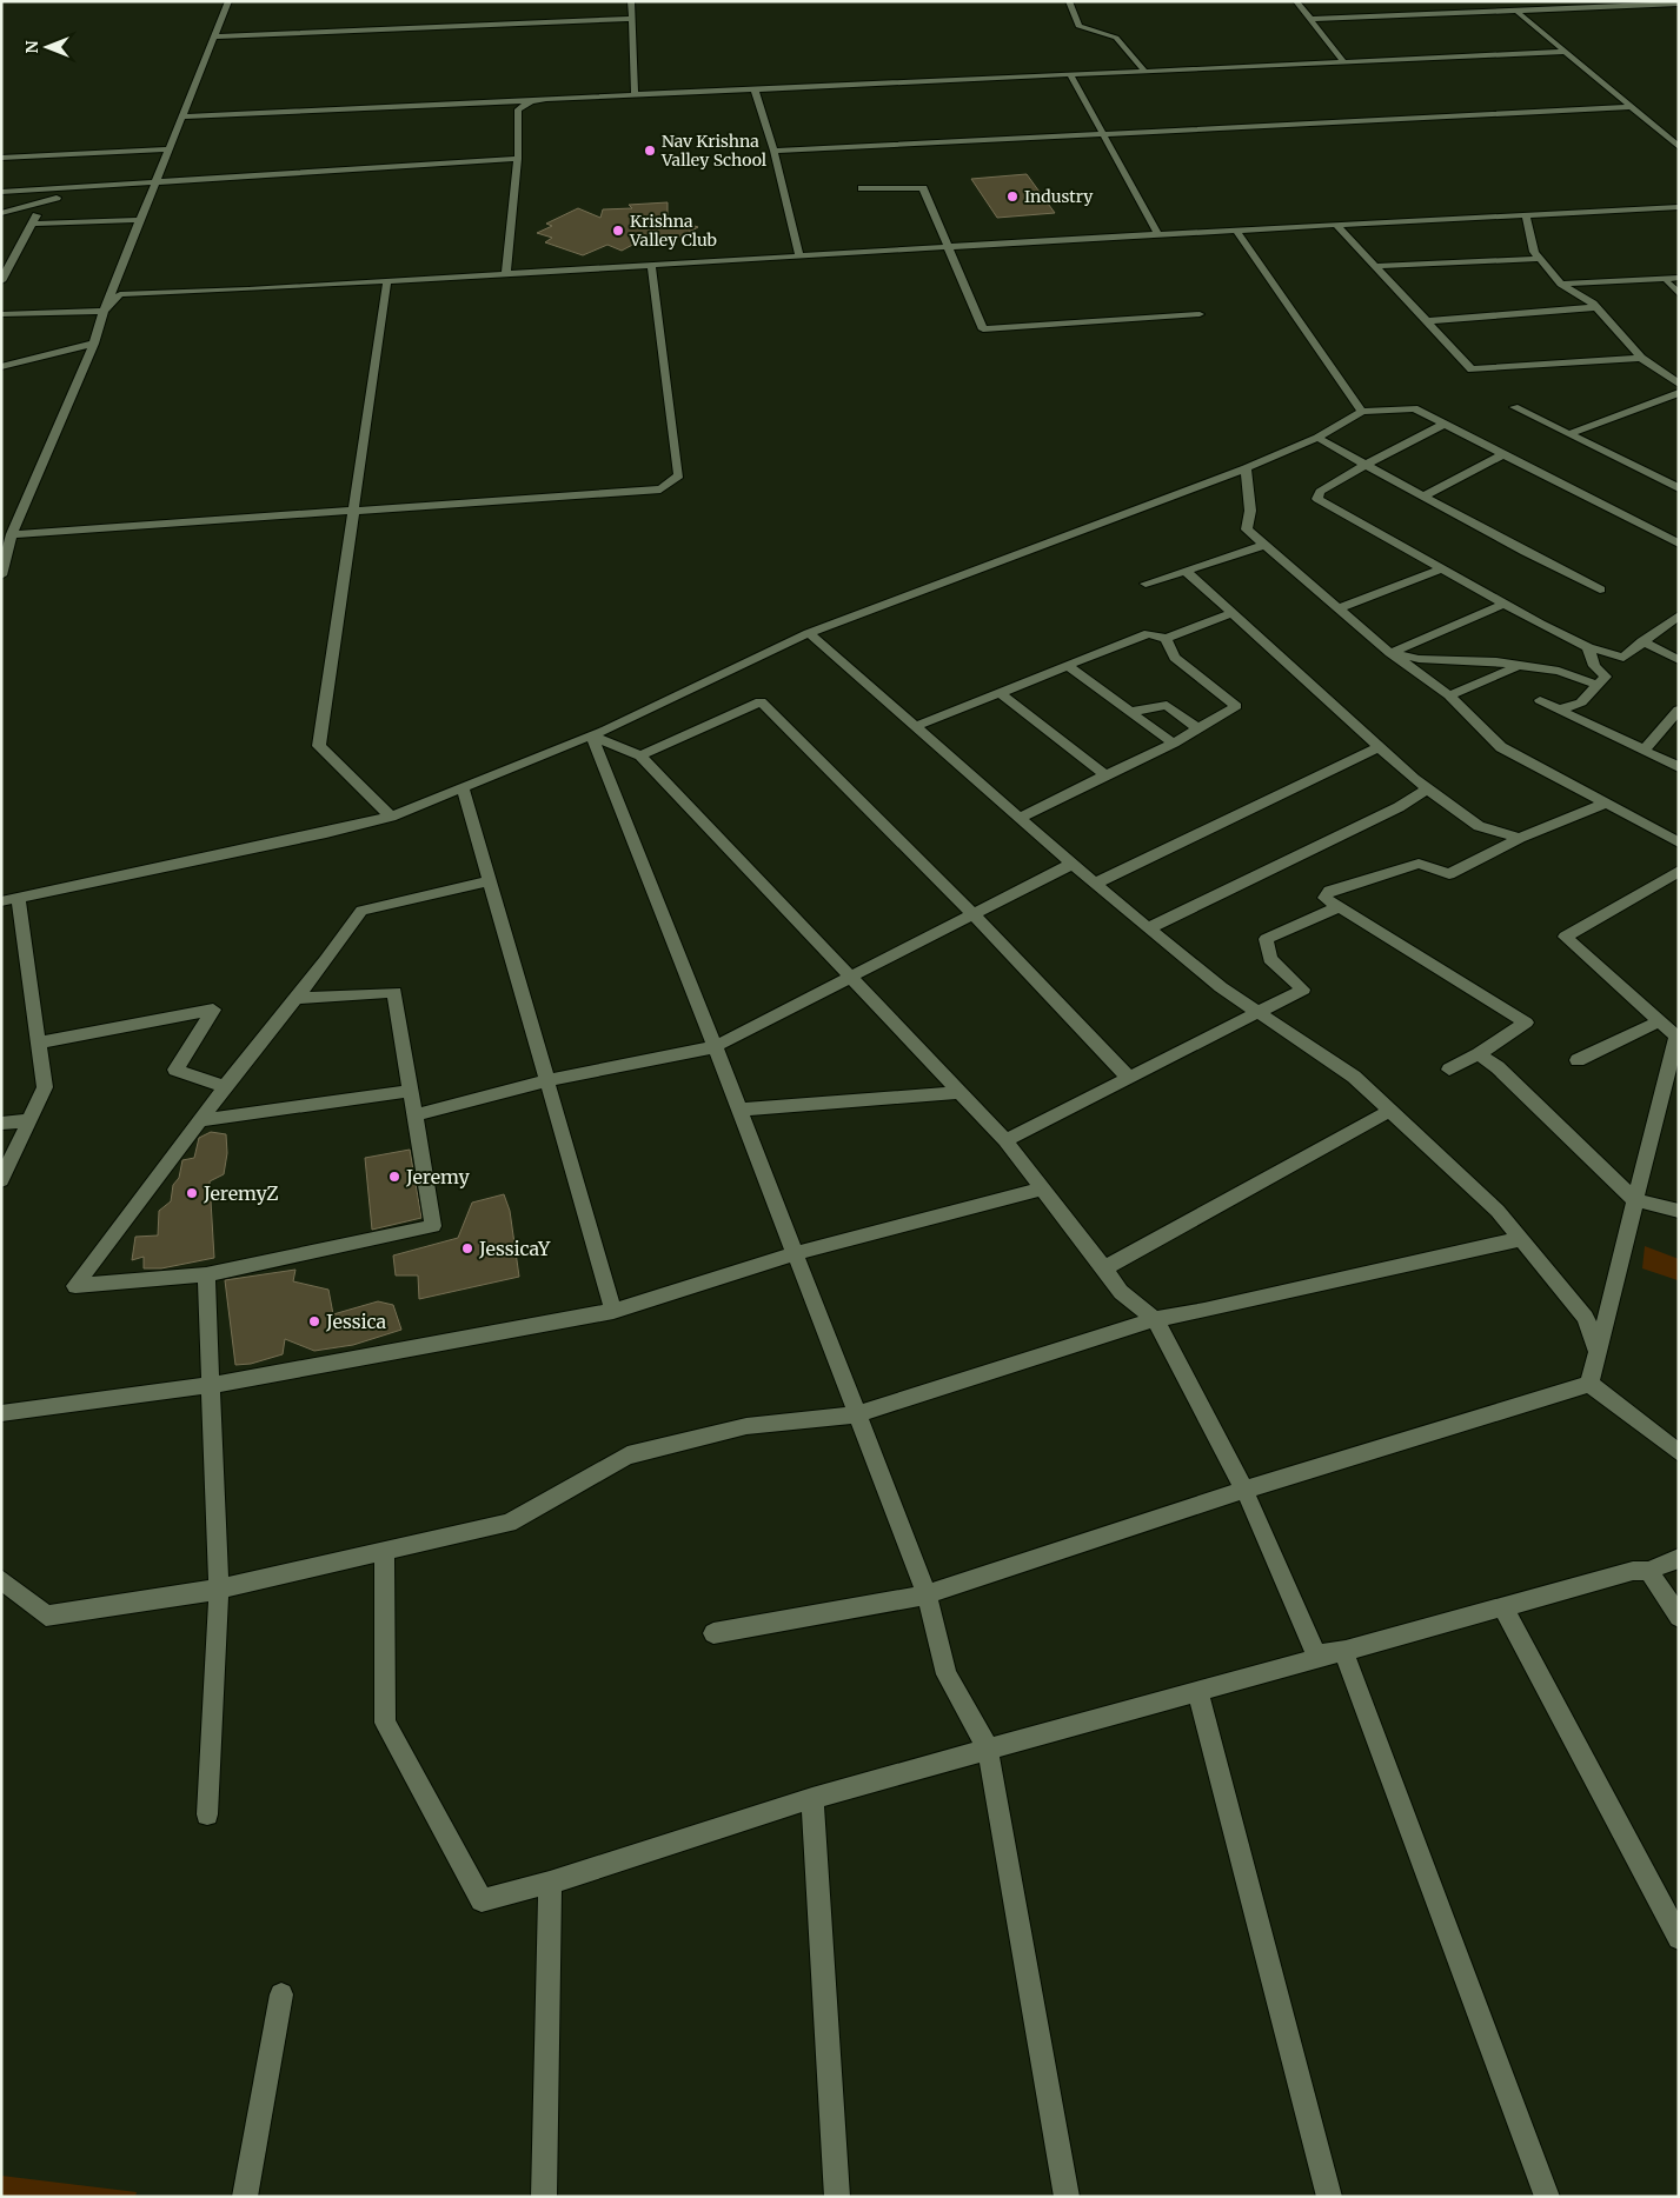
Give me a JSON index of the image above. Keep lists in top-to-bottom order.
{
  "places": [
    "Nav Krishna Valley School",
    "Industry",
    "Krishna Valley Club",
    "Jeremy",
    "JeremyZ",
    "JessicaY",
    "Jessica"
  ],
  "north": "left"
}
